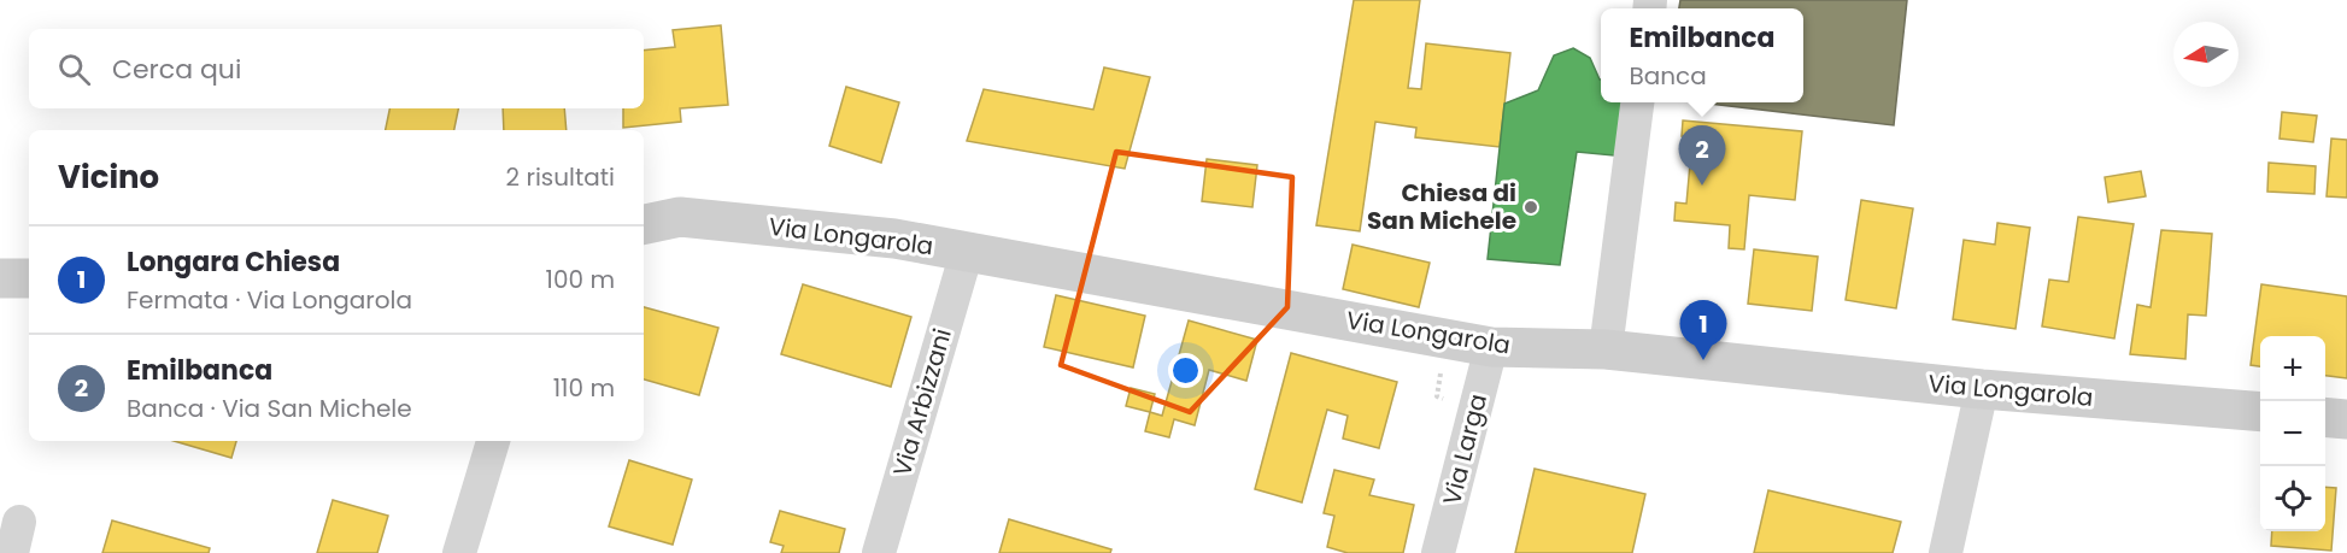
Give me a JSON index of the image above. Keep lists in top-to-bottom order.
{
  "streets": {
    "street": ["Via Longarola", "Via Arbizzani", "Via Larga"]
  },
  "crossings": [
    ["Via Longarola", "Via Arbizzani"],
    ["Via Longarola", "Via Larga"]
  ],
  "places": ["Chiesa di San Michele"],
  "north": "left",
  "page": {
    "popup": ["Emilbanca", "Banca"],
    "search": "Cerca qui",
    "pins": ["2", "1"],
    "heading": ["Vicino", "2 risultati"],
    "list": [
      {
        "mark": "1",
        "name": "Longara Chiesa",
        "note": "Fermata · Via Longarola",
        "value": "100 m"
      },
      {
        "mark": "2",
        "name": "Emilbanca",
        "note": "Banca · Via San Michele",
        "value": "110 m"
      }
    ],
    "map_buttons": ["+", "−"]
  }
}
